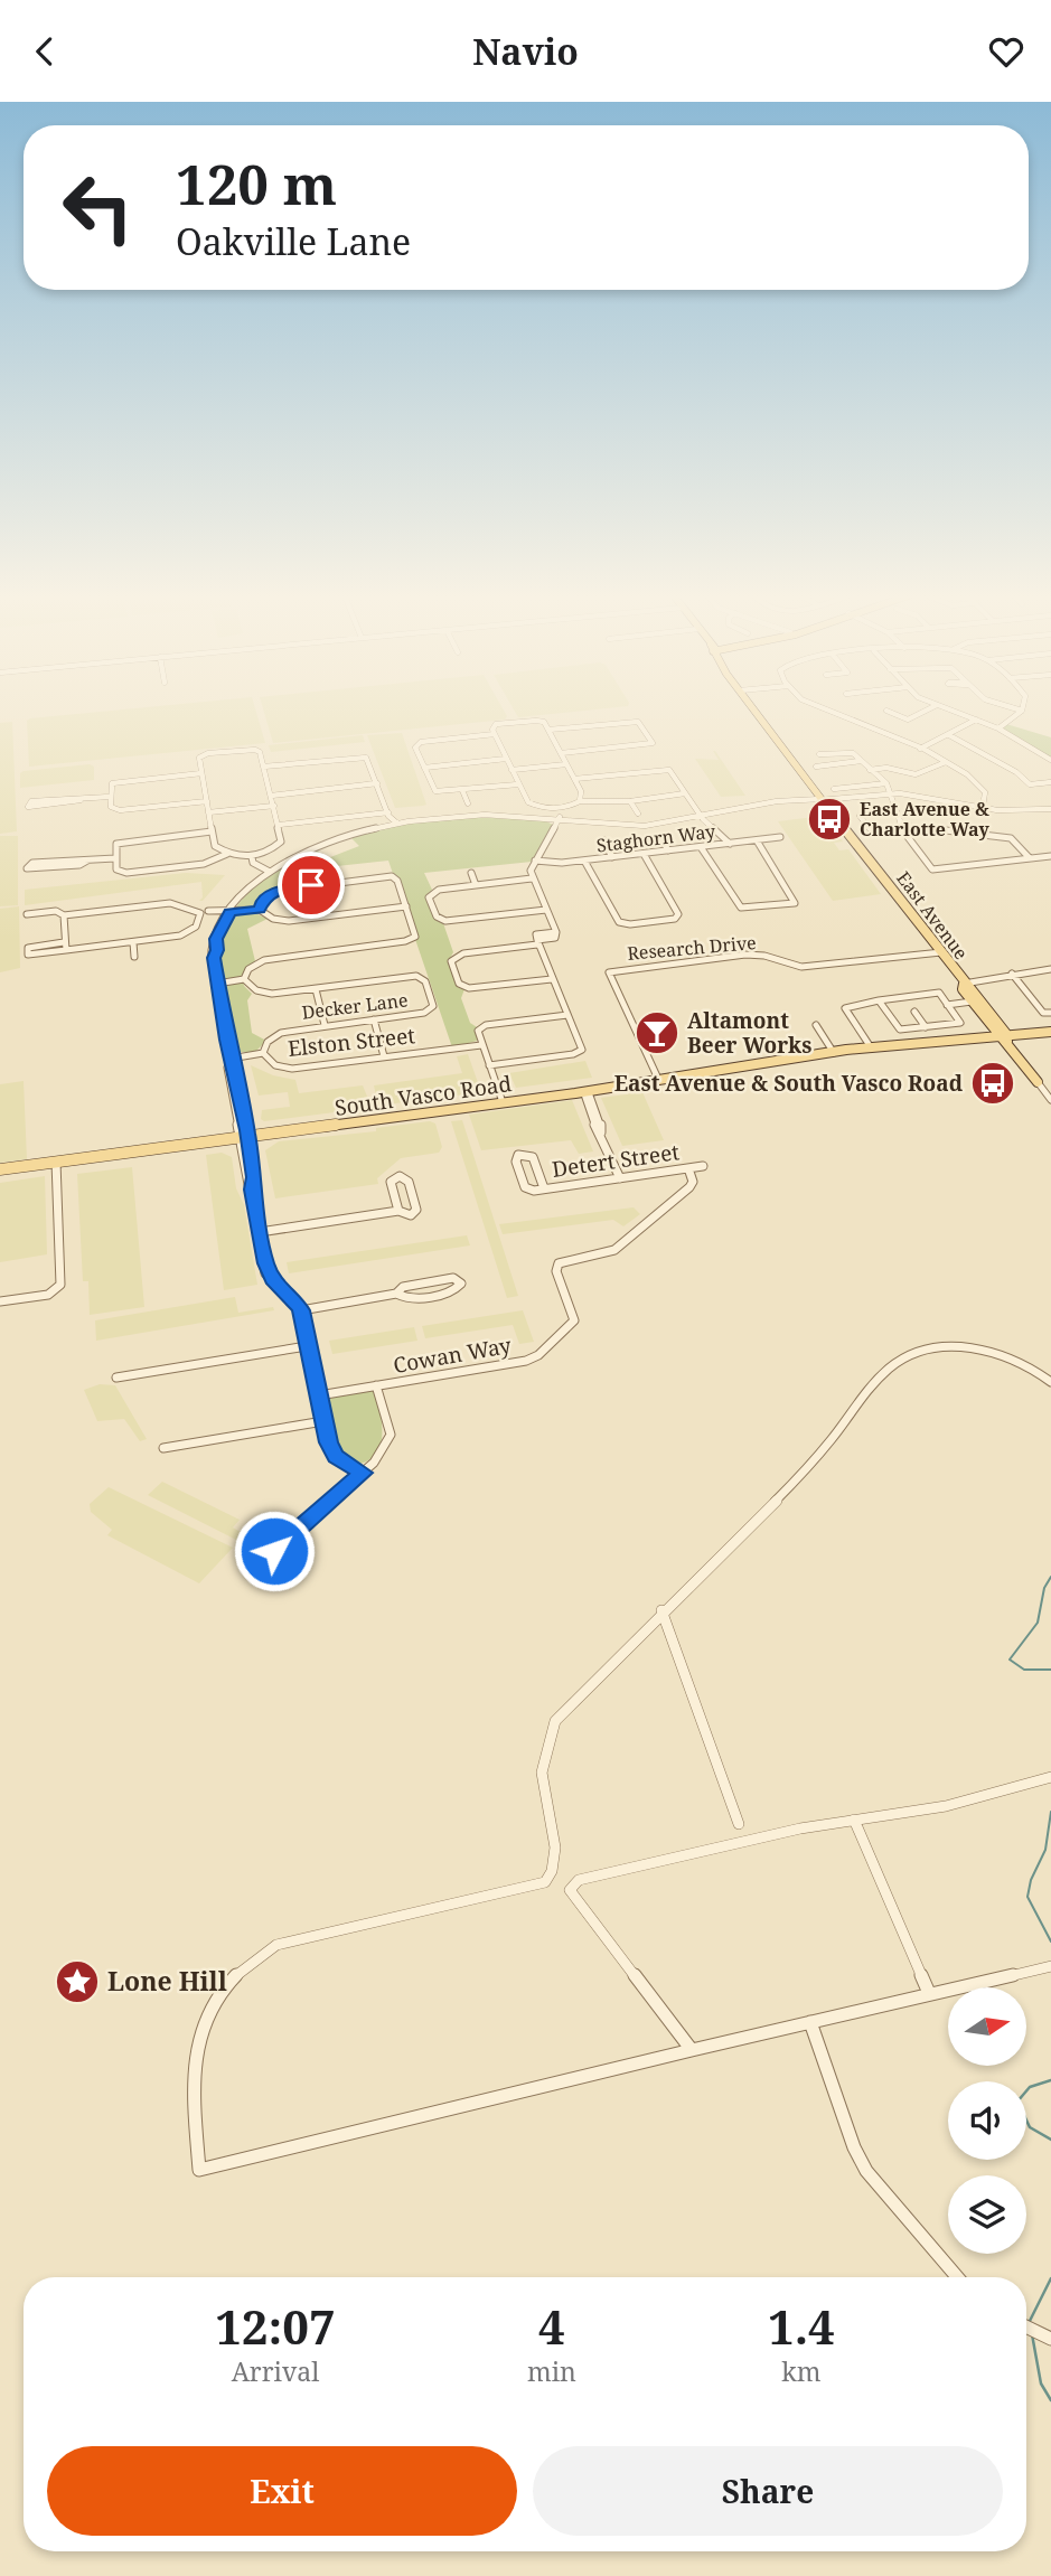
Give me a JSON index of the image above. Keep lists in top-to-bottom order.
{
  "streets": {
    "main road": ["East Avenue", "South Vasco Road"],
    "street": [
      "Staghorn Way",
      "Research Drive",
      "Decker Lane",
      "Elston Street",
      "Detert Street",
      "Cowan Way"
    ]
  },
  "crossings": [
    ["East Avenue", "Research Drive"],
    ["East Avenue", "South Vasco Road"],
    ["Research Drive", "South Vasco Road"],
    ["Decker Lane", "Elston Street"],
    ["Detert Street", "Cowan Way"]
  ],
  "places": {
    "bus stop": ["East Avenue & Charlotte Way", "East Avenue & South Vasco Road"],
    "bar": ["Altamont Beer Works"],
    "place": ["Lone Hill"]
  },
  "north": "right",
  "page": {
    "header": "Navio",
    "turn": ["120 m", "Oakville Lane"],
    "eta": [
      "12:07",
      "Arrival",
      "4",
      "min",
      "1.4",
      "km"
    ],
    "buttons": ["Exit", "Share"]
  }
}
